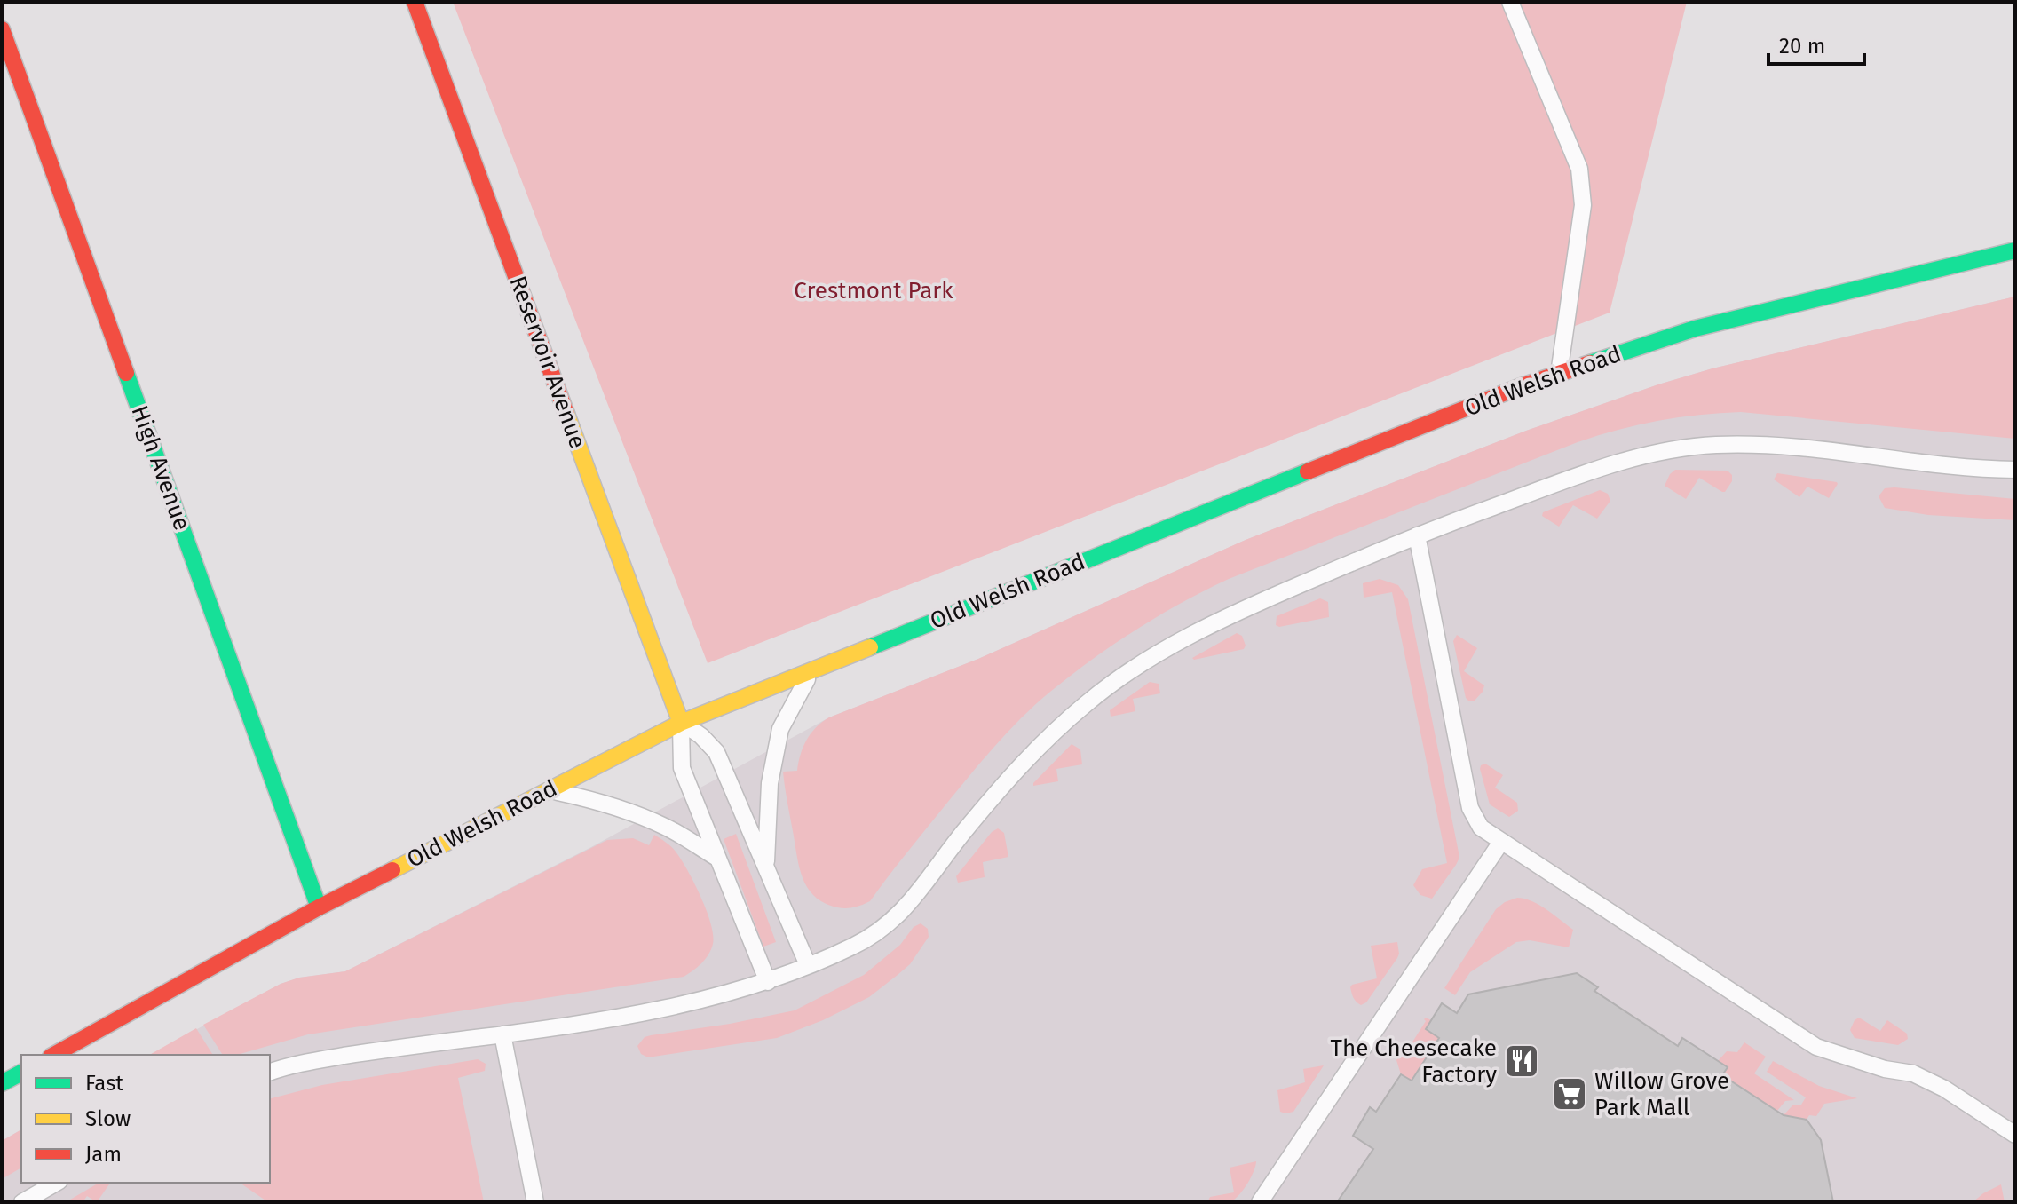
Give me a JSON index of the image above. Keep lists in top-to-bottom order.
{
  "streets": {
    "street": ["Reservoir Avenue", "Old Welsh Road", "High Avenue"]
  },
  "crossings": [
    ["Reservoir Avenue", "Old Welsh Road"],
    ["Old Welsh Road", "High Avenue"]
  ],
  "parks": ["Crestmont Park"],
  "places": {
    "restaurant": ["The Cheesecake Factory"],
    "supermarket": ["Willow Grove Park Mall"]
  },
  "legend": ["Fast", "Slow", "Jam"],
  "scale_bar": "20 m"
}
